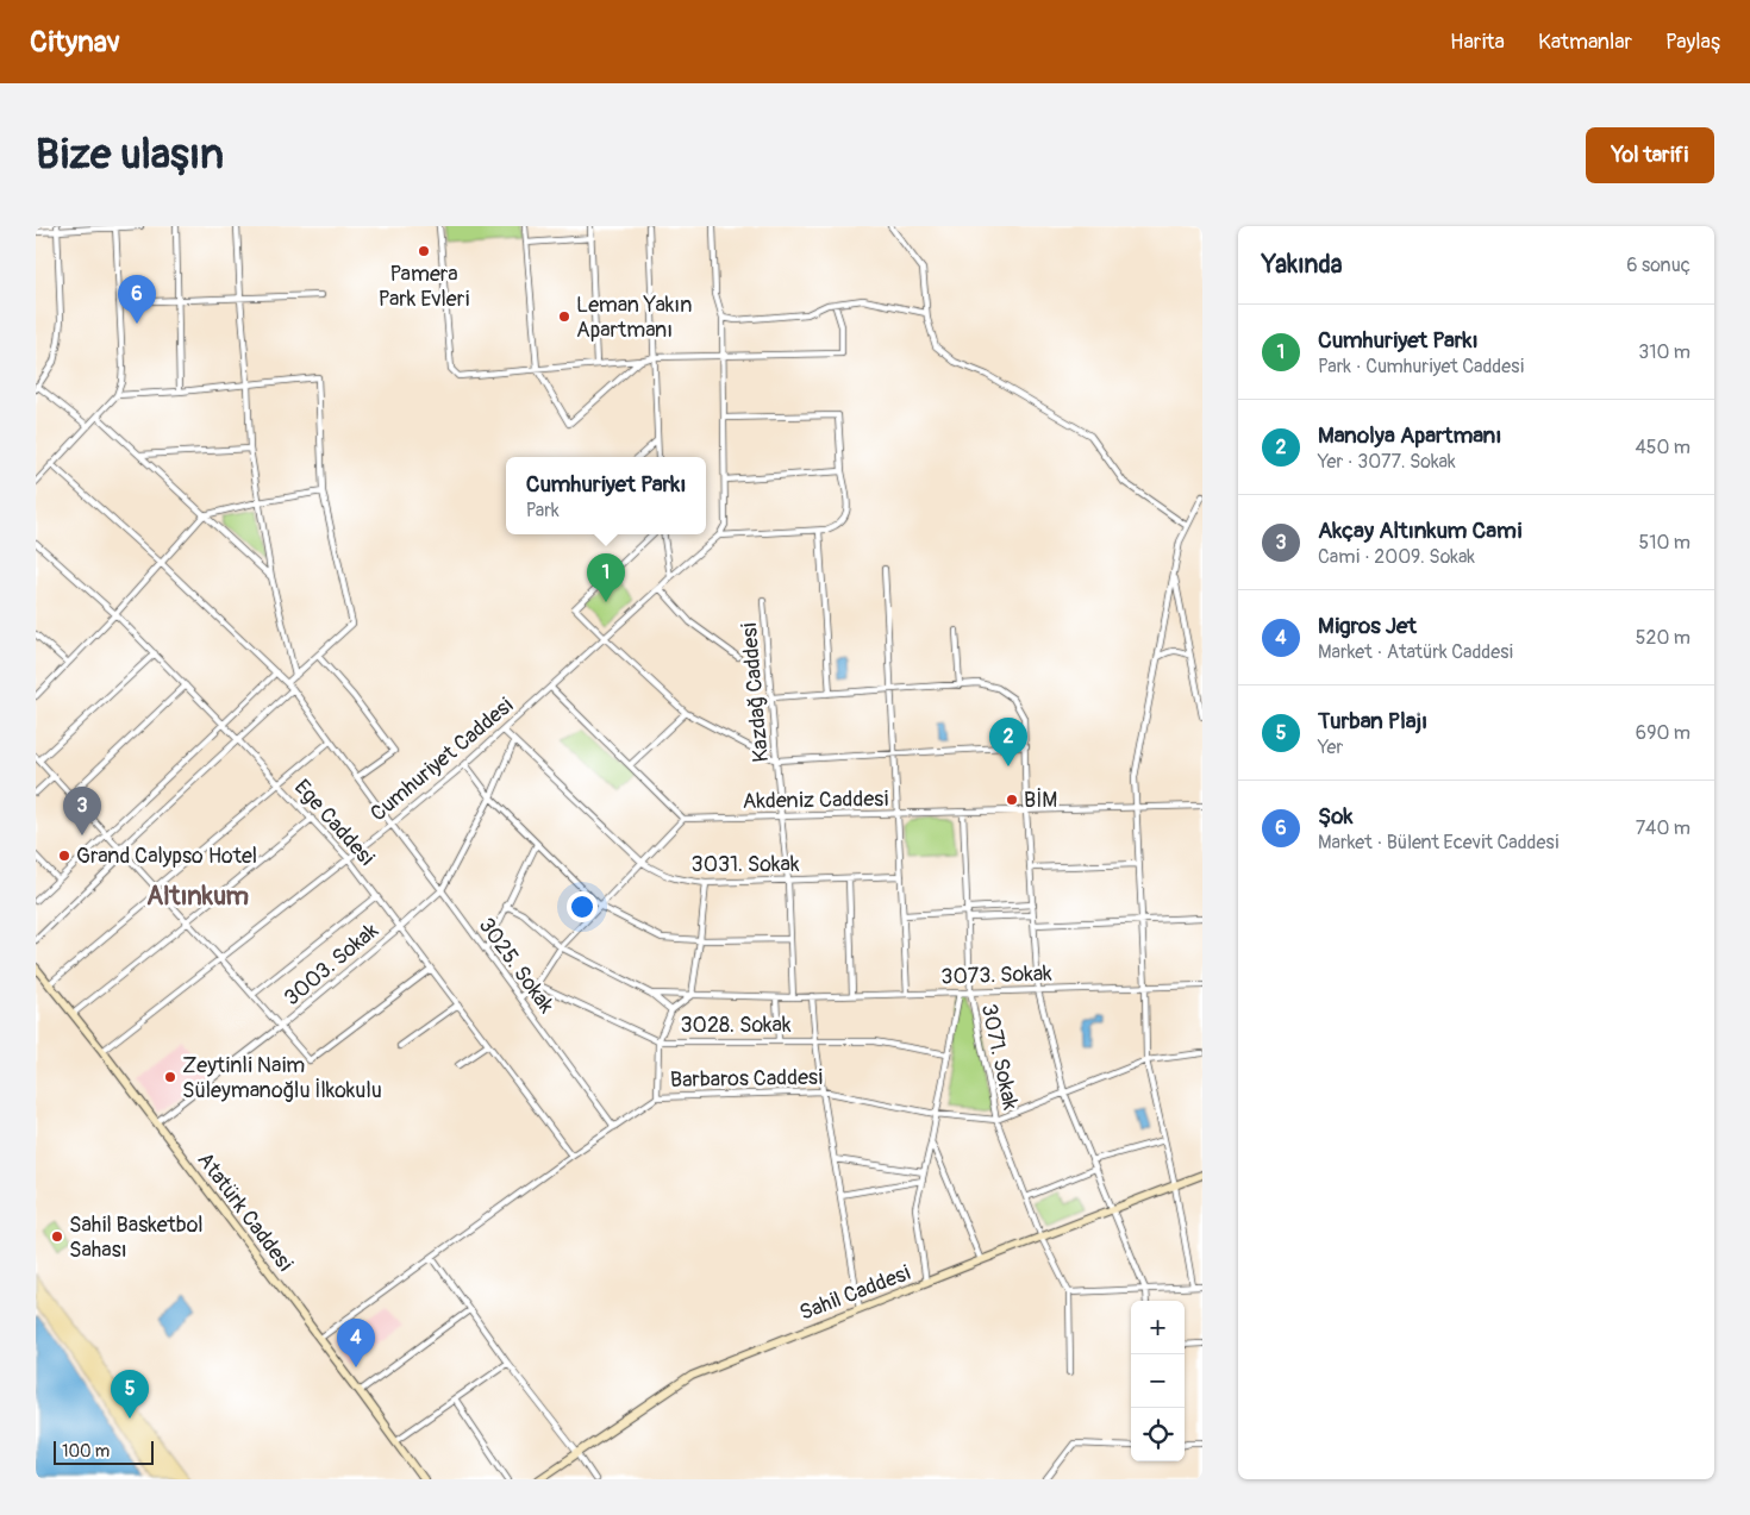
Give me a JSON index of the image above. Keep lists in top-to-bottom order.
{
  "streets": {
    "street": [
      "Kazdağ Caddesi",
      "Cumhuriyet Caddesi",
      "Akdeniz Caddesi",
      "Ege Caddesi",
      "3031. Sokak",
      "3003. Sokak",
      "3025. Sokak",
      "3073. Sokak",
      "3028. Sokak",
      "3071. Sokak",
      "Barbaros Caddesi",
      "Atatürk Caddesi",
      "Sahil Caddesi"
    ]
  },
  "crossings": [
    ["Kazdağ Caddesi", "Akdeniz Caddesi"],
    ["Kazdağ Caddesi", "3031. Sokak"],
    ["Kazdağ Caddesi", "3073. Sokak"],
    ["Cumhuriyet Caddesi", "Ege Caddesi"],
    ["Cumhuriyet Caddesi", "3031. Sokak"],
    ["Cumhuriyet Caddesi", "3025. Sokak"],
    ["Cumhuriyet Caddesi", "Atatürk Caddesi"],
    ["Akdeniz Caddesi", "3071. Sokak"],
    ["Ege Caddesi", "3003. Sokak"],
    ["Ege Caddesi", "Barbaros Caddesi"],
    ["3031. Sokak", "3003. Sokak"],
    ["3003. Sokak", "3025. Sokak"],
    ["3003. Sokak", "Atatürk Caddesi"],
    ["3025. Sokak", "Barbaros Caddesi"],
    ["3073. Sokak", "3071. Sokak"],
    ["3071. Sokak", "Barbaros Caddesi"],
    ["3071. Sokak", "Sahil Caddesi"],
    ["Barbaros Caddesi", "Atatürk Caddesi"]
  ],
  "districts": ["Altınkum"],
  "places": [
    "Pamera Park Evleri",
    "Leman Yakın Apartmanı",
    "BİM",
    "Grand Calypso Hotel",
    "Zeytinli Naim Süleymanoğlu İlkokulu",
    "Sahil Basketbol Sahası"
  ],
  "scale_bar": "100 m",
  "page": {
    "header": "Citynav",
    "nav": ["Harita", "Katmanlar", "Paylaş"],
    "buttons": "Yol tarifi",
    "title": "Bize ulaşın",
    "heading": ["Yakında", "6 sonuç"],
    "pins": [
      "6",
      "1",
      "2",
      "3",
      "4",
      "5"
    ],
    "list": [
      {
        "mark": "1",
        "name": "Cumhuriyet Parkı",
        "note": "Park · Cumhuriyet Caddesi",
        "value": "310 m"
      },
      {
        "mark": "2",
        "name": "Manolya Apartmanı",
        "note": "Yer · 3077. Sokak",
        "value": "450 m"
      },
      {
        "mark": "3",
        "name": "Akçay Altınkum Cami",
        "note": "Cami · 2009. Sokak",
        "value": "510 m"
      },
      {
        "mark": "4",
        "name": "Migros Jet",
        "note": "Market · Atatürk Caddesi",
        "value": "520 m"
      },
      {
        "mark": "5",
        "name": "Turban Plajı",
        "note": "Yer",
        "value": "690 m"
      },
      {
        "mark": "6",
        "name": "Şok",
        "note": "Market · Bülent Ecevit Caddesi",
        "value": "740 m"
      }
    ],
    "popup": ["Cumhuriyet Parkı", "Park"],
    "map_buttons": ["+", "−"],
    "scale": "100 m"
  }
}
